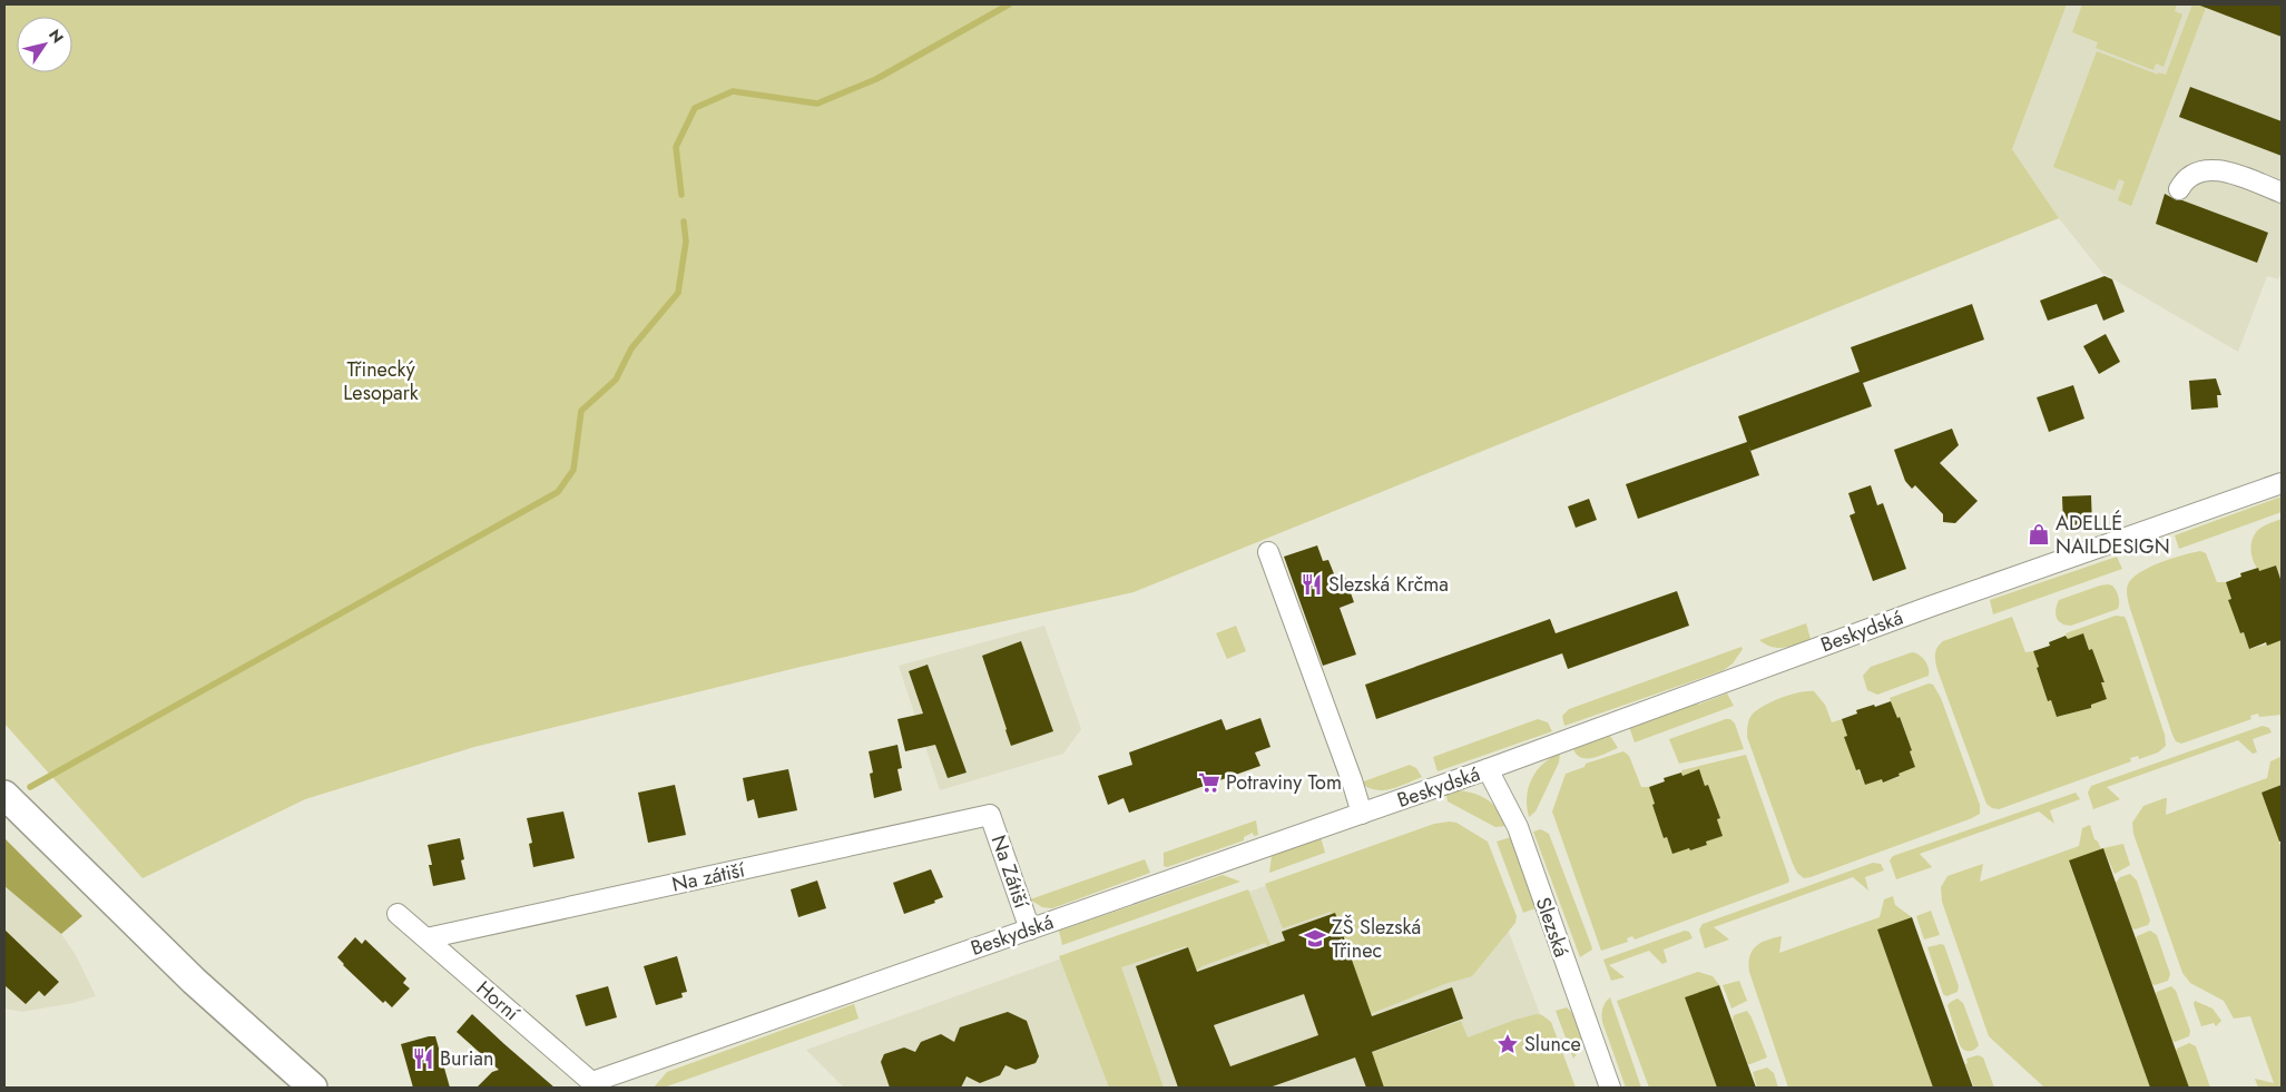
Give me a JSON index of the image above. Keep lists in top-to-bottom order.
{
  "streets": {
    "street": [
      "Beskydská",
      "Na Zátiší",
      "Na zátiší",
      "Slezská",
      "Horní"
    ]
  },
  "crossings": [
    ["Beskydská", "Na Zátiší"],
    ["Beskydská", "Slezská"],
    ["Beskydská", "Horní"],
    ["Na Zátiší", "Na zátiší"],
    ["Na zátiší", "Horní"]
  ],
  "parks": ["Třinecký Lesopark"],
  "places": {
    "shop": ["ADELLÉ NAILDESIGN"],
    "restaurant": ["Slezská Krčma", "Burian"],
    "supermarket": ["Potraviny Tom"],
    "school or university": ["ZŠ Slezská Třinec"],
    "place": ["Slunce"]
  },
  "north": "top right"
}
